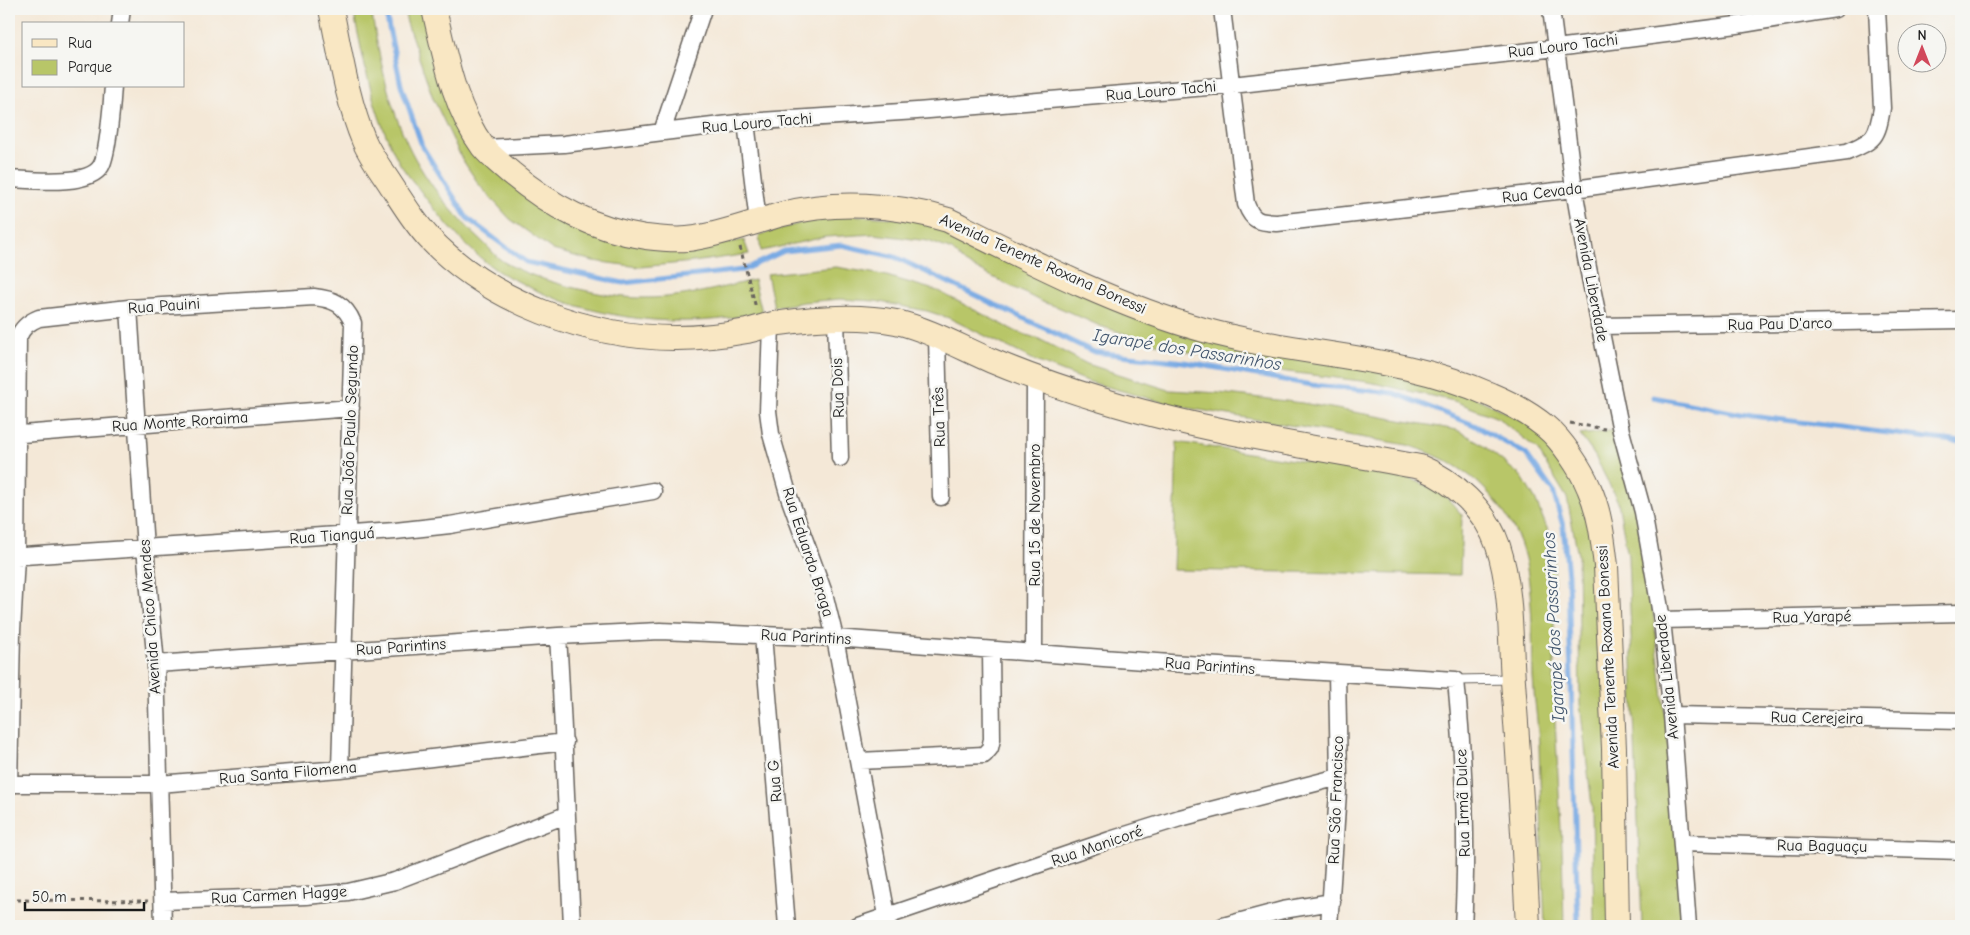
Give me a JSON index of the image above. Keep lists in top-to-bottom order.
{
  "streets": {
    "street": [
      "Rua Louro Tachi",
      "Rua Cevada",
      "Avenida Tenente Roxana Bonessi",
      "Avenida Liberdade",
      "Rua Pauini",
      "Rua Pau D'arco",
      "Rua Dois",
      "Rua Três",
      "Rua Monte Roraima",
      "Rua João Paulo Segundo",
      "Rua 15 de Novembro",
      "Rua Tianguá",
      "Rua Eduardo Braga",
      "Avenida Chico Mendes",
      "Rua Yarapé",
      "Rua Parintins",
      "Rua Cerejeira",
      "Rua Santa Filomena",
      "Rua G",
      "Rua São Francisco",
      "Rua Irmã Dulce",
      "Rua Manicoré",
      "Rua Baguaçu",
      "Rua Carmen Hagge"
    ]
  },
  "crossings": [
    ["Rua Louro Tachi", "Rua Cevada"],
    ["Rua Louro Tachi", "Avenida Tenente Roxana Bonessi"],
    ["Rua Louro Tachi", "Avenida Liberdade"],
    ["Rua Cevada", "Avenida Liberdade"],
    ["Avenida Liberdade", "Rua Pau D'arco"],
    ["Avenida Liberdade", "Rua Yarapé"],
    ["Avenida Liberdade", "Rua Cerejeira"],
    ["Avenida Liberdade", "Rua Baguaçu"],
    ["Rua Pauini", "Rua Monte Roraima"],
    ["Rua Pauini", "Rua João Paulo Segundo"],
    ["Rua Pauini", "Avenida Chico Mendes"],
    ["Rua Monte Roraima", "Rua João Paulo Segundo"],
    ["Rua Monte Roraima", "Avenida Chico Mendes"],
    ["Rua João Paulo Segundo", "Rua Tianguá"],
    ["Rua João Paulo Segundo", "Rua Parintins"],
    ["Rua João Paulo Segundo", "Rua Santa Filomena"],
    ["Rua 15 de Novembro", "Rua Parintins"],
    ["Rua Tianguá", "Avenida Chico Mendes"],
    ["Rua Eduardo Braga", "Rua Parintins"],
    ["Rua Eduardo Braga", "Rua Manicoré"],
    ["Avenida Chico Mendes", "Rua Parintins"],
    ["Avenida Chico Mendes", "Rua Santa Filomena"],
    ["Avenida Chico Mendes", "Rua Carmen Hagge"],
    ["Rua Parintins", "Rua G"],
    ["Rua Parintins", "Rua São Francisco"],
    ["Rua Parintins", "Rua Irmã Dulce"],
    ["Rua São Francisco", "Rua Manicoré"]
  ],
  "water": ["Igarapé dos Passarinhos"],
  "legend": ["Rua", "Parque"],
  "scale_bar": "50 m",
  "north": "top"
}
